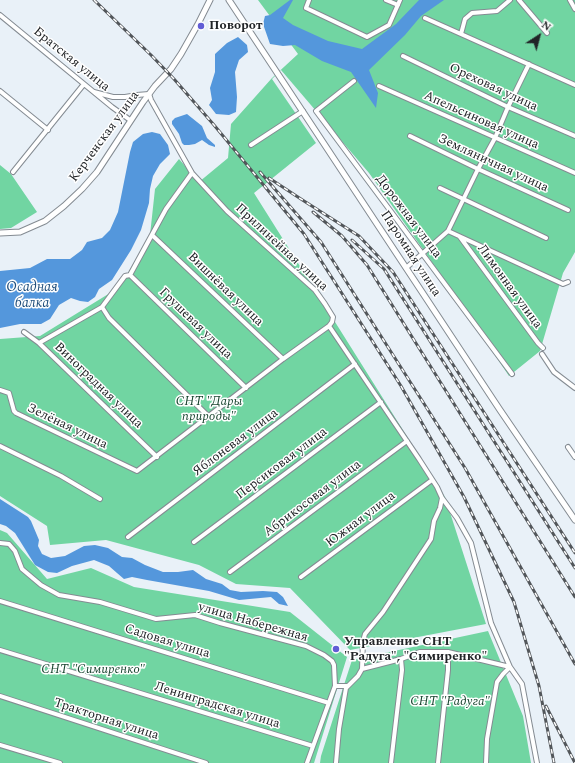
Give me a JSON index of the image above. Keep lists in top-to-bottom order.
{
  "streets": {
    "street": [
      "Братская улица",
      "Ореховая улица",
      "Апельсиновая улица",
      "Керченская улица",
      "Земляничная улица",
      "Дорожная улица",
      "Прилинейная улица",
      "Паромная улица",
      "Лимонная улица",
      "Вишнёвая улица",
      "Грушевая улица",
      "Виноградная улица",
      "Зелёная улица",
      "Яблоневая улица",
      "Персиковая улица",
      "Абрикосовая улица",
      "Южная улица",
      "улица Набережная",
      "Садовая улица",
      "Ленинградская улица",
      "Тракторная улица"
    ]
  },
  "crossings": [
    ["Братская улица", "Керченская улица"],
    ["Керченская улица", "Прилинейная улица"],
    ["Прилинейная улица", "Яблоневая улица"],
    ["Прилинейная улица", "Персиковая улица"],
    ["Прилинейная улица", "Абрикосовая улица"],
    ["Прилинейная улица", "Южная улица"],
    ["Виноградная улица", "Зелёная улица"]
  ],
  "water": ["Осадная балка"],
  "parks": ["СНТ \"Дары природы\"", "СНТ \"Симиренко\"", "СНТ \"Радуга\""],
  "places": ["Поворот", "Управление СНТ \"Радуга\", \"Симиренко\""],
  "north": "top right"
}
